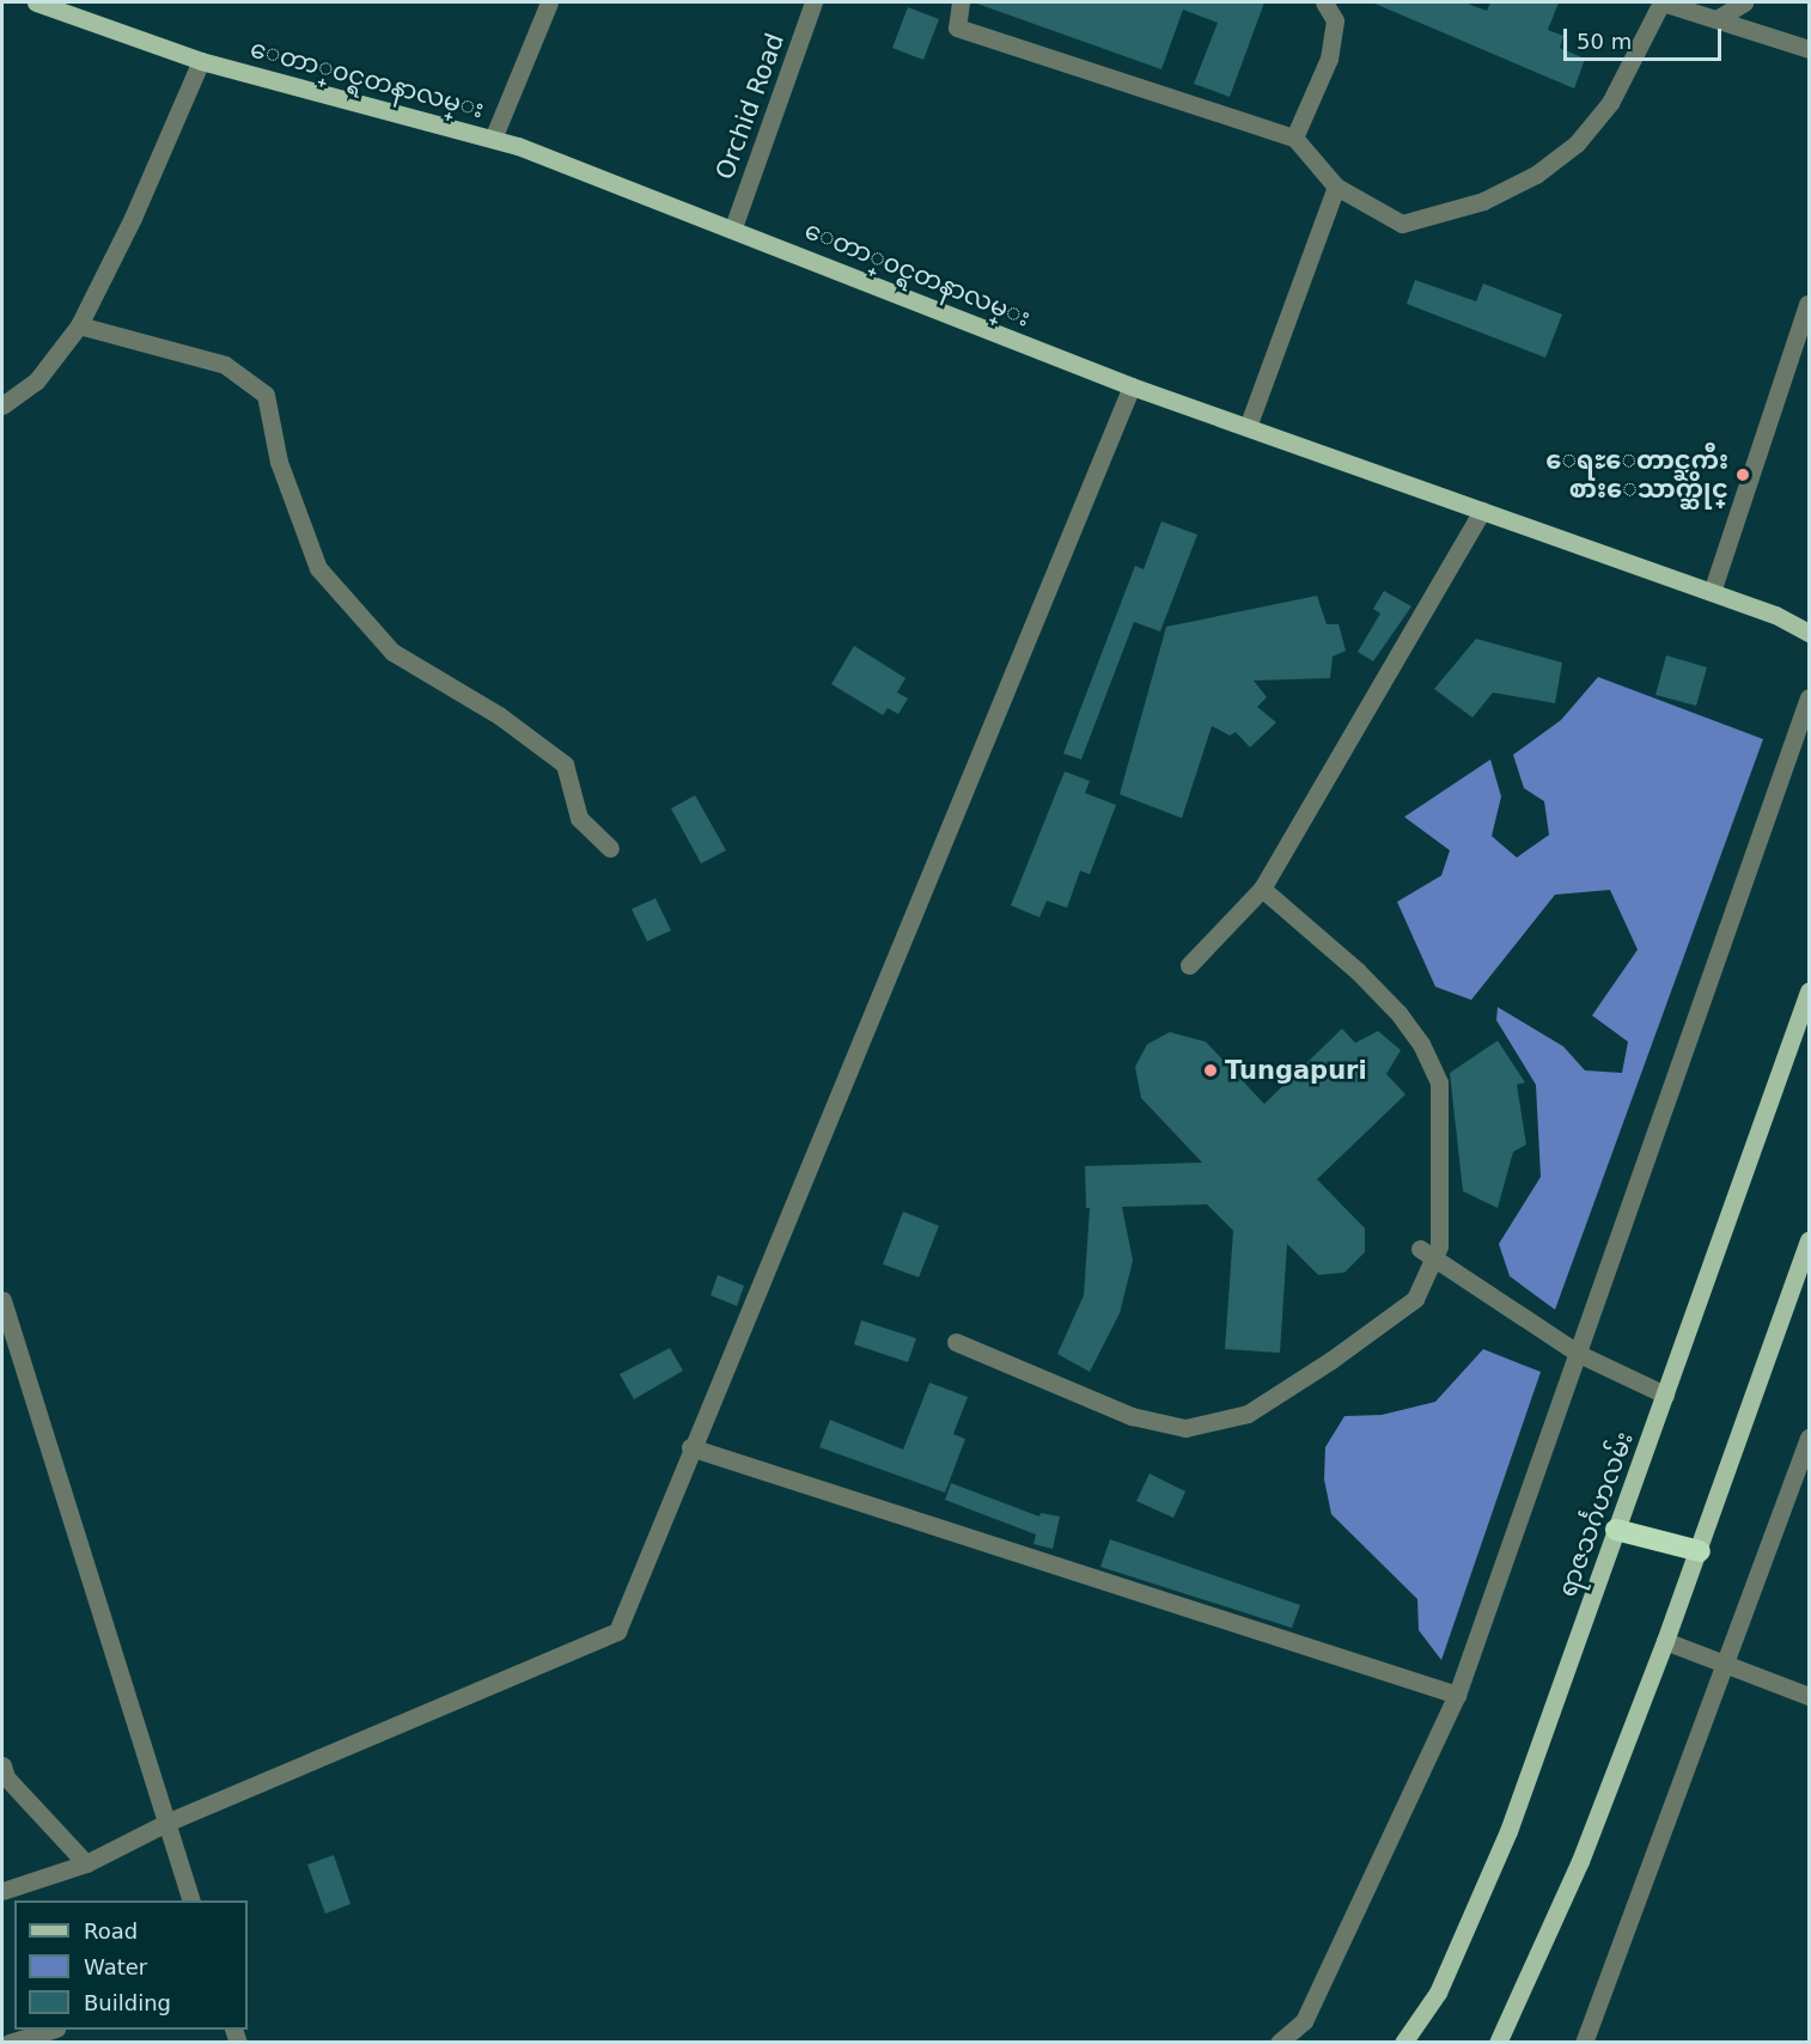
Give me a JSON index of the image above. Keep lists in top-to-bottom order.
{
  "streets": {
    "main road": ["ေတာ္၀င္ရတနာလမ္း", "ရာဇသင်္ဂဟလမ်း"],
    "street": ["Orchid Road"]
  },
  "crossings": [
    ["ေတာ္၀င္ရတနာလမ္း", "Orchid Road"]
  ],
  "places": ["ေရႊေတာင္ႀကီး စားေသာက္ဆိုင္", "Tungapuri"],
  "legend": ["Road", "Water", "Building"],
  "scale_bar": "50 m"
}
